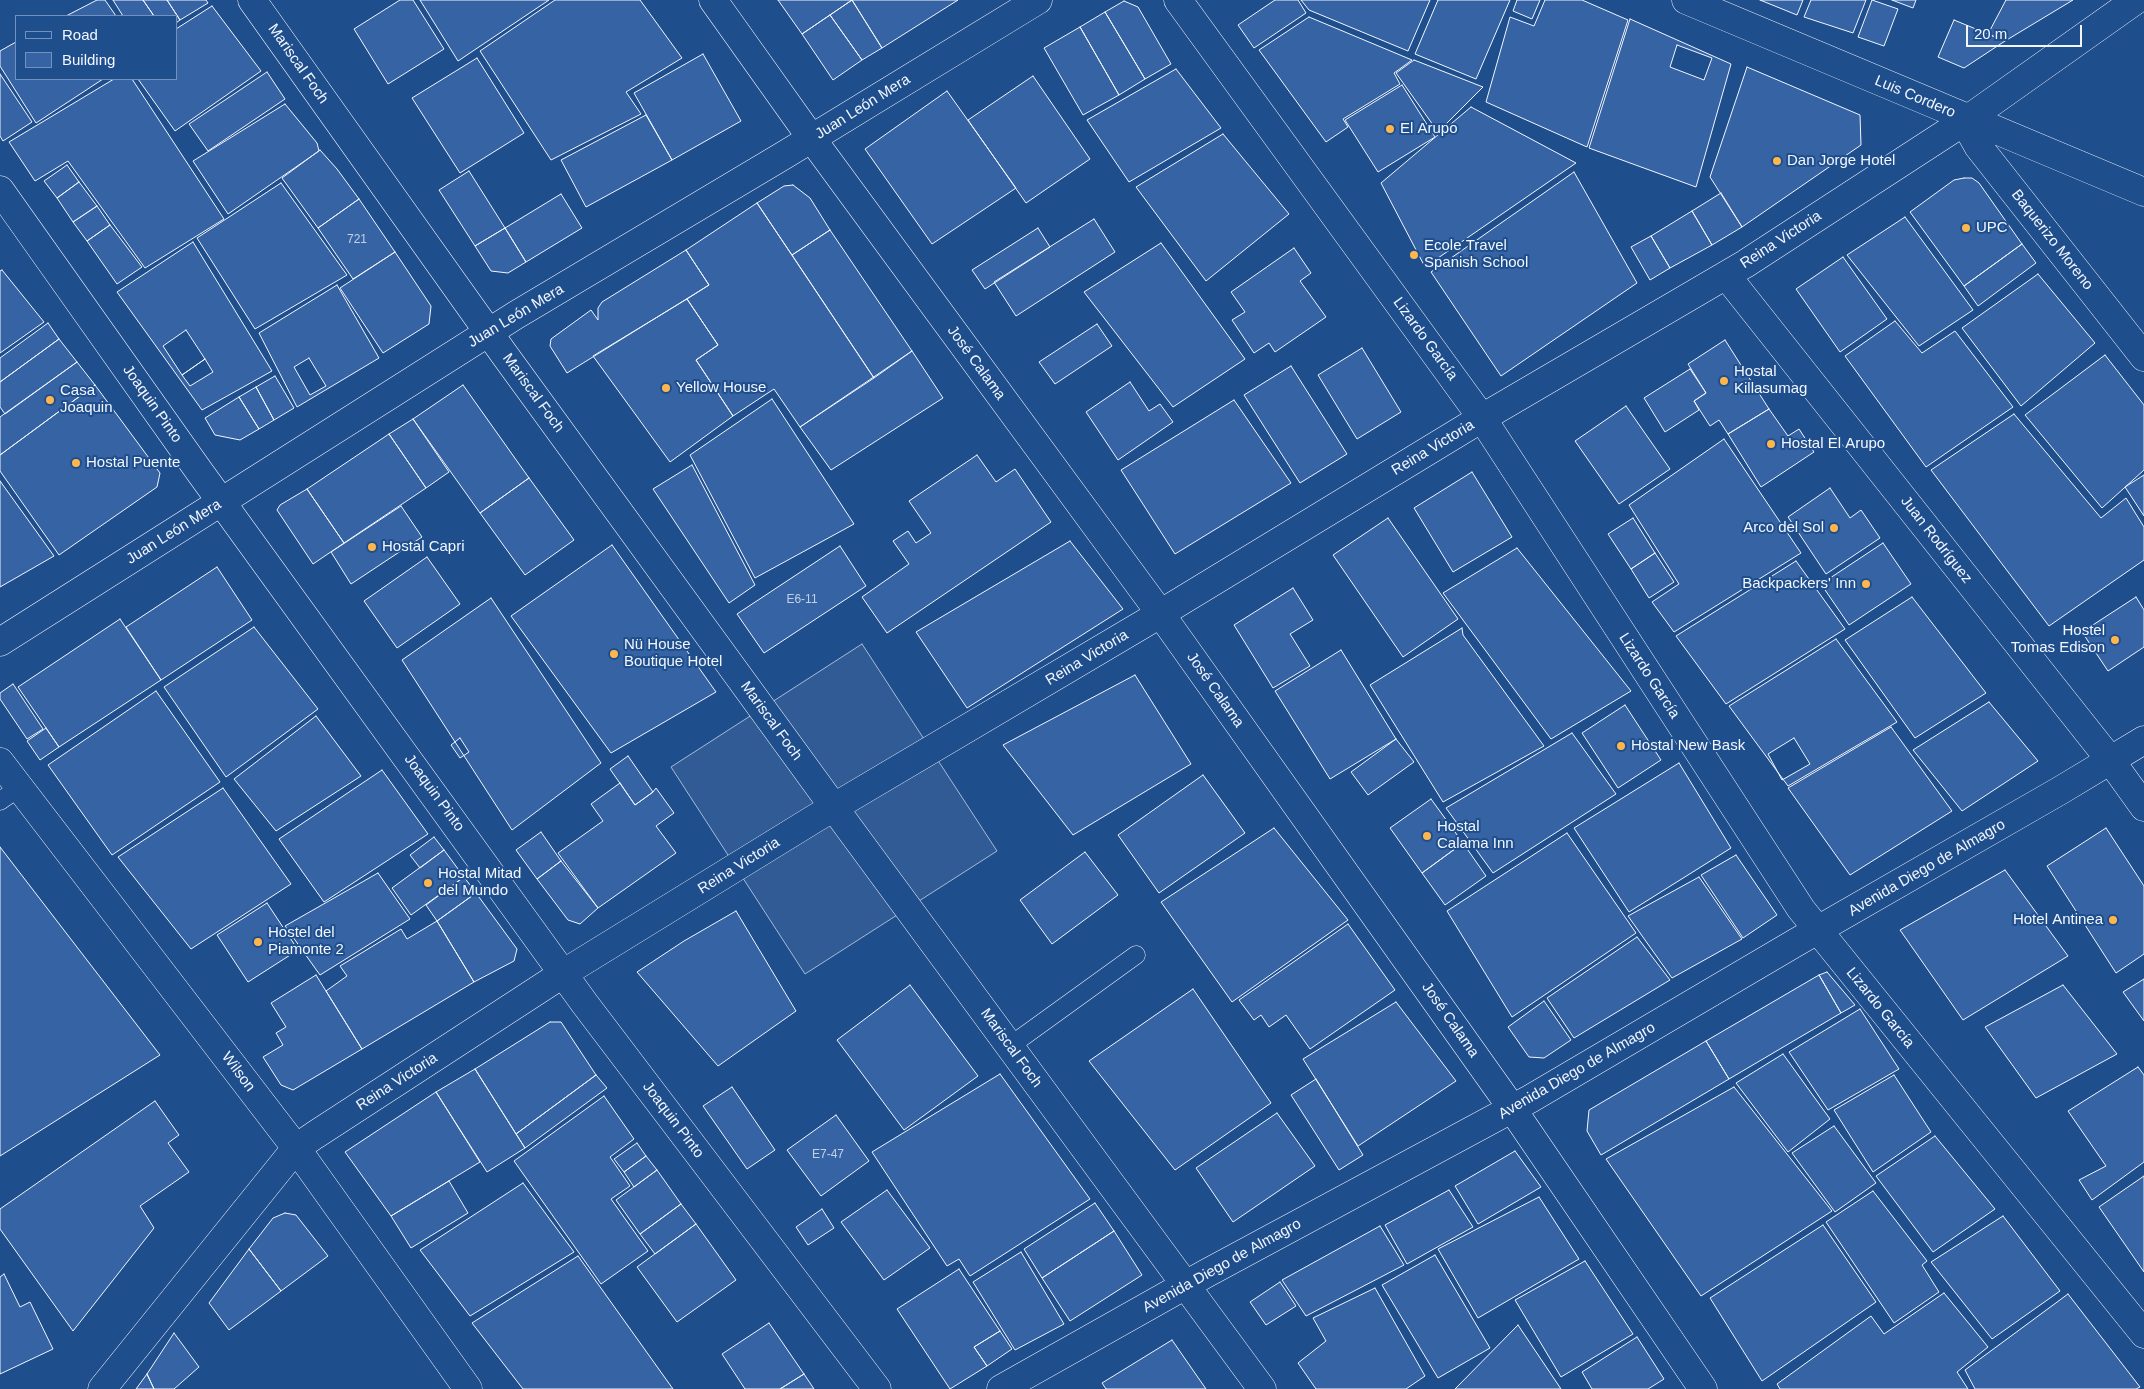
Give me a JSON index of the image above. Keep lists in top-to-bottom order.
{
  "streets": {
    "street": [
      "Mariscal Foch",
      "Luis Cordero",
      "Juan León Mera",
      "Reina Victoria",
      "Baquerizo Moreno",
      "Lizardo García",
      "José Calama",
      "Joaquin Pinto",
      "Juan Rodríguez",
      "Avenida Diego de Almagro",
      "Wilson"
    ]
  },
  "crossings": [
    ["Mariscal Foch", "Juan León Mera"],
    ["Mariscal Foch", "Reina Victoria"],
    ["Mariscal Foch", "Avenida Diego de Almagro"],
    ["Luis Cordero", "Reina Victoria"],
    ["Luis Cordero", "Baquerizo Moreno"],
    ["Juan León Mera", "José Calama"],
    ["Juan León Mera", "Joaquin Pinto"],
    ["Reina Victoria", "Baquerizo Moreno"],
    ["Reina Victoria", "Lizardo García"],
    ["Reina Victoria", "José Calama"],
    ["Reina Victoria", "Joaquin Pinto"],
    ["Reina Victoria", "Juan Rodríguez"],
    ["Reina Victoria", "Wilson"],
    ["Lizardo García", "Avenida Diego de Almagro"],
    ["José Calama", "Avenida Diego de Almagro"],
    ["Juan Rodríguez", "Avenida Diego de Almagro"]
  ],
  "places": [
    "El Arupo",
    "Dan Jorge Hotel",
    "UPC",
    "Ecole Travel Spanish School",
    "Hostal Killasumag",
    "Yellow House",
    "Casa Joaquin",
    "Hostal El Arupo",
    "Hostal Puente",
    "Arco del Sol",
    "Hostal Capri",
    "Backpackers' Inn",
    "Hostel Tomas Edison",
    "Nü House Boutique Hotel",
    "Hostal New Bask",
    "Hostal Calama Inn",
    "Hostal Mitad del Mundo",
    "Hotel Antinea",
    "Hostel del Piamonte 2"
  ],
  "house_numbers": ["721", "E6-11", "E7-47"],
  "legend": ["Road", "Building"],
  "scale_bar": "20 m"
}
